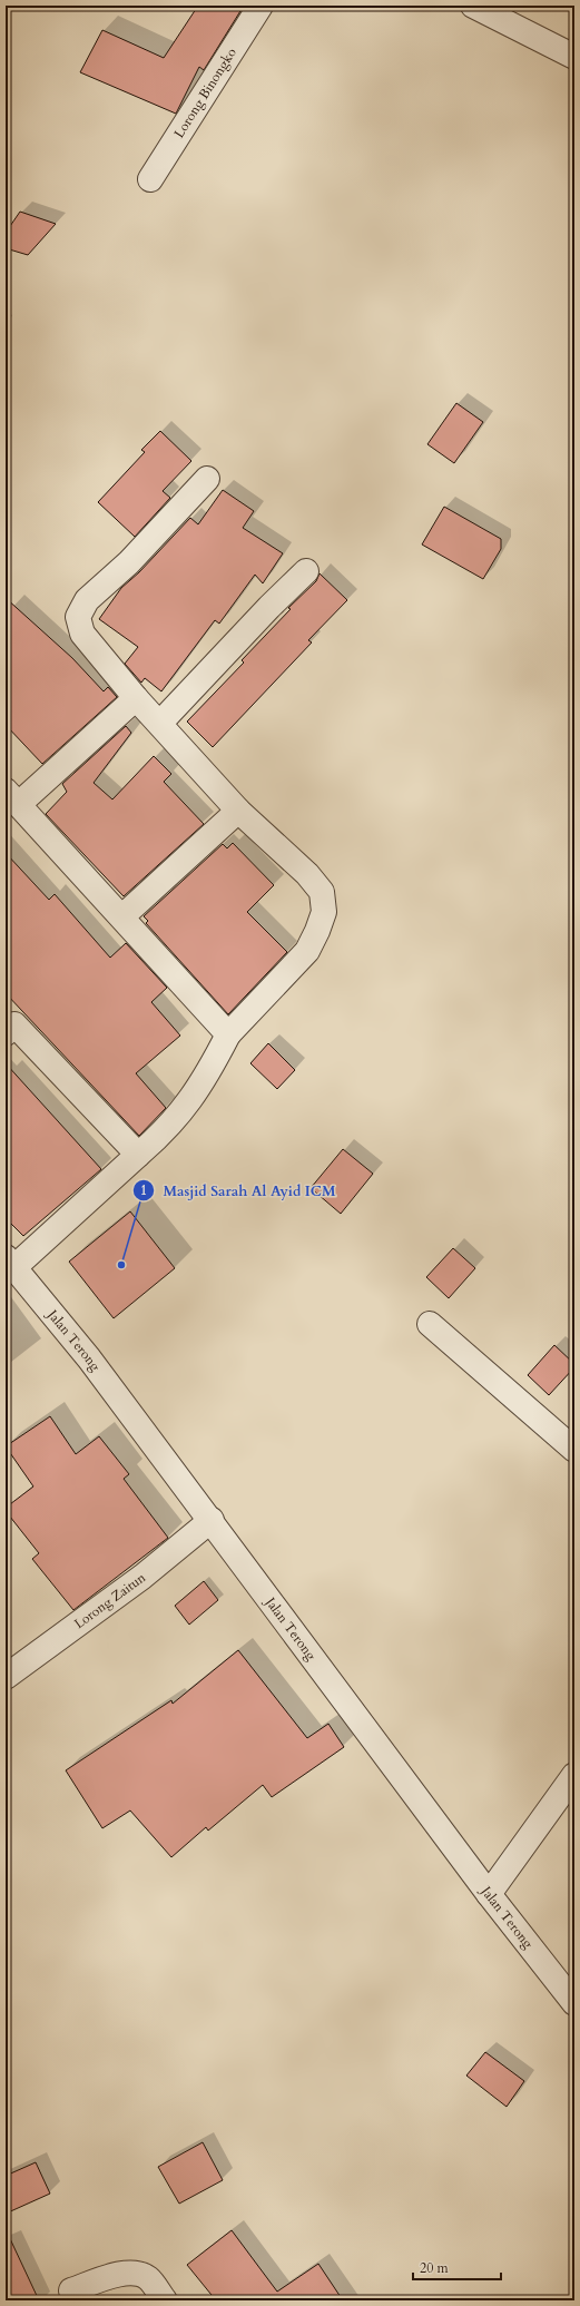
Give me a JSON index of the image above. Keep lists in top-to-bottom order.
{
  "streets": {
    "street": ["Lorong Binongko", "Jalan Terong", "Lorong Zaitun"]
  },
  "crossings": [
    ["Jalan Terong", "Lorong Zaitun"]
  ],
  "places": ["Masjid Sarah Al Ayid ICM"],
  "scale_bar": "20 m"
}
